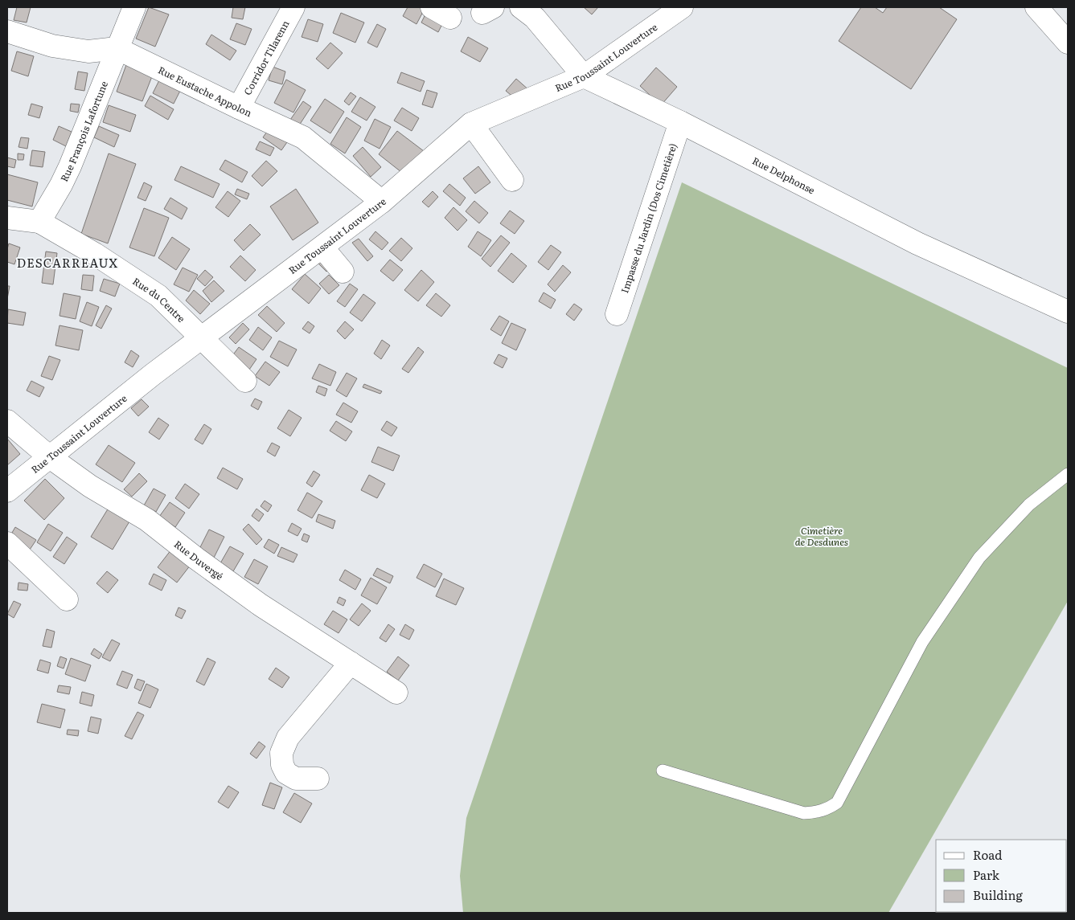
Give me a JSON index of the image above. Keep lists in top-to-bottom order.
{
  "streets": {
    "street": [
      "Rue Toussaint Louverture",
      "Corridor Tilarenn",
      "Rue Eustache Appolon",
      "Rue François Lafortune",
      "Rue Delphonse",
      "Impasse du Jardin (Dos Cimetière)",
      "Rue du Centre",
      "Rue Duvergé"
    ]
  },
  "crossings": [
    ["Rue Toussaint Louverture", "Rue Eustache Appolon"],
    ["Rue Toussaint Louverture", "Rue Delphonse"],
    ["Rue Toussaint Louverture", "Rue du Centre"],
    ["Rue Toussaint Louverture", "Rue Duvergé"],
    ["Corridor Tilarenn", "Rue Eustache Appolon"],
    ["Rue Eustache Appolon", "Rue François Lafortune"],
    ["Rue François Lafortune", "Rue du Centre"],
    ["Rue Delphonse", "Impasse du Jardin (Dos Cimetière)"]
  ],
  "districts": ["DESCARREAUX"],
  "parks": ["Cimetière de Desdunes"],
  "legend": ["Road", "Park", "Building"]
}
